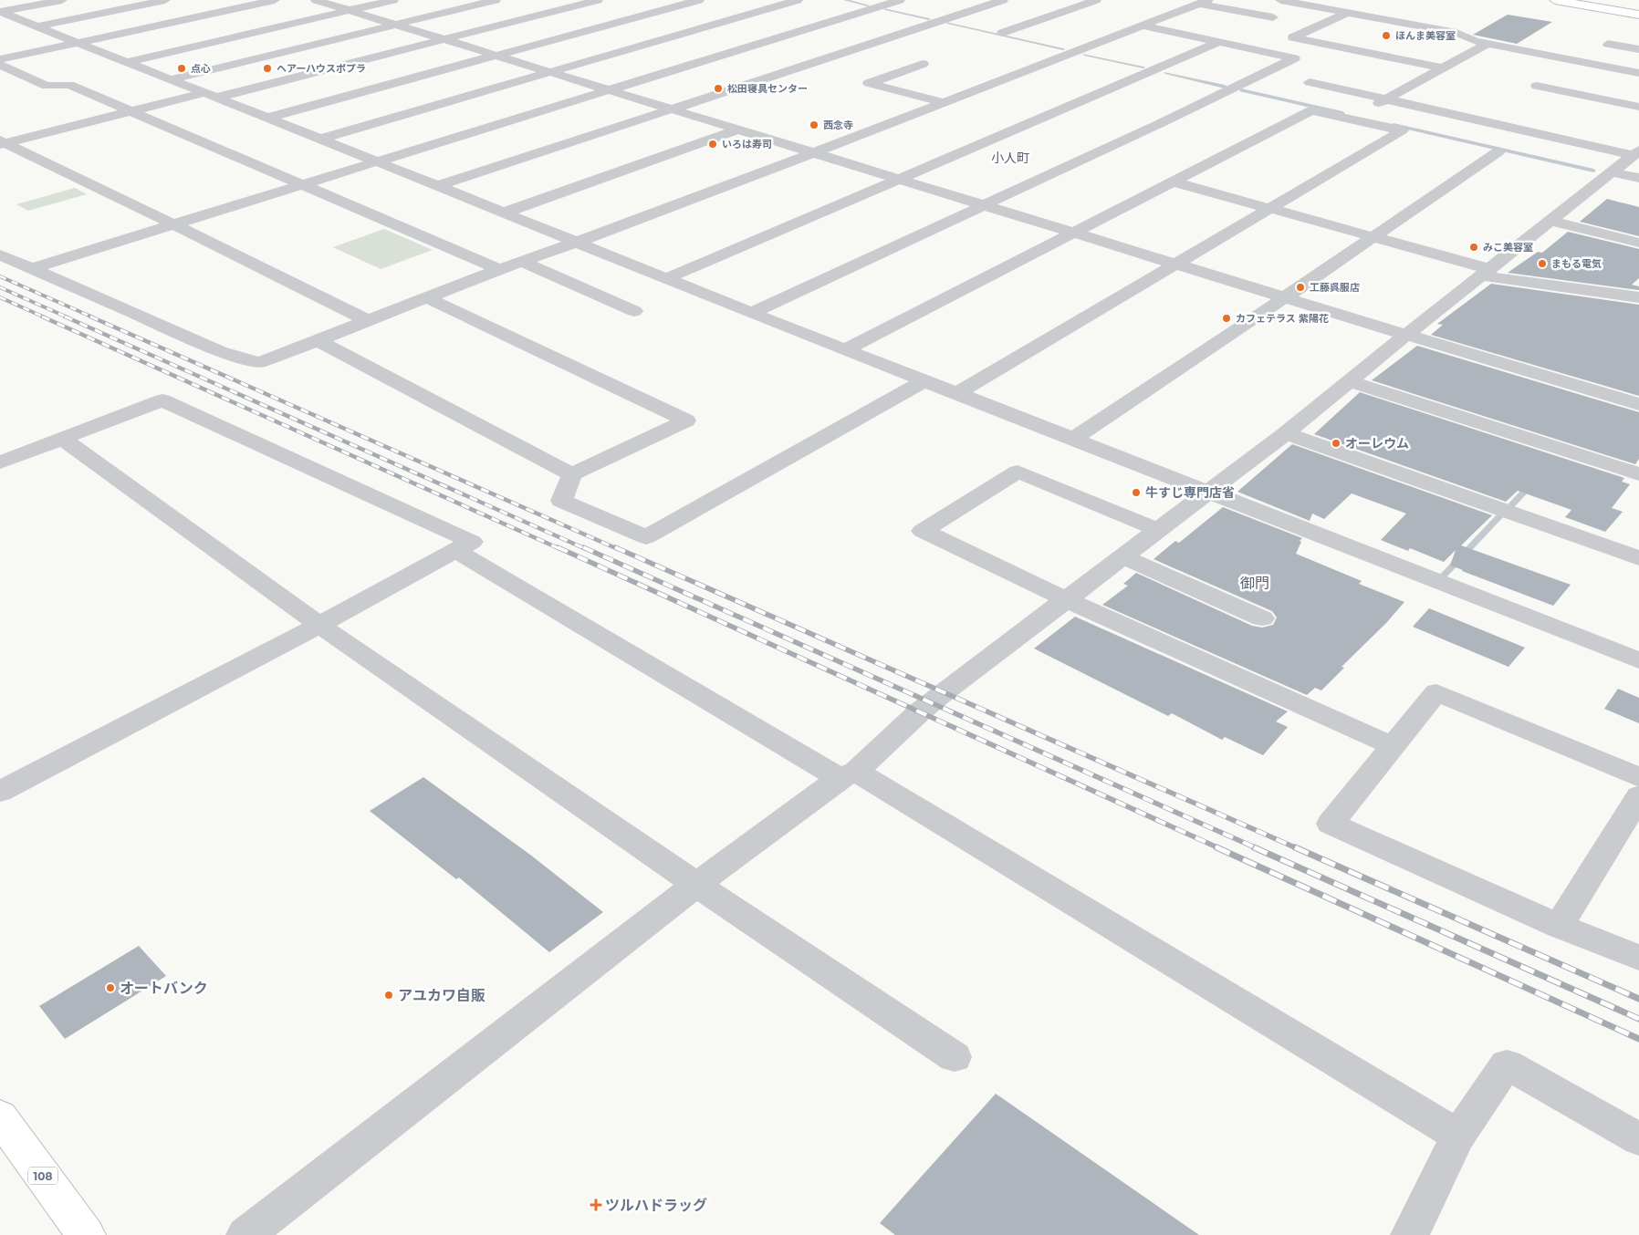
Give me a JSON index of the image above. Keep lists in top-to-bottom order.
{
  "streets": {
    "main road": ["108"]
  },
  "districts": ["小人町", "御門"],
  "places": {
    "other": [
      "ほんま美容室",
      "点心",
      "ヘアーハウスポプラ",
      "松田寝具センター",
      "西念寺",
      "いろは寿司",
      "みこ美容室",
      "まもる電気",
      "工藤呉服店",
      "カフェテラス 紫陽花",
      "オーレウム",
      "牛すじ専門店省",
      "オートバンク",
      "アユカワ自販"
    ],
    "health": ["ツルハドラッグ"]
  }
}
